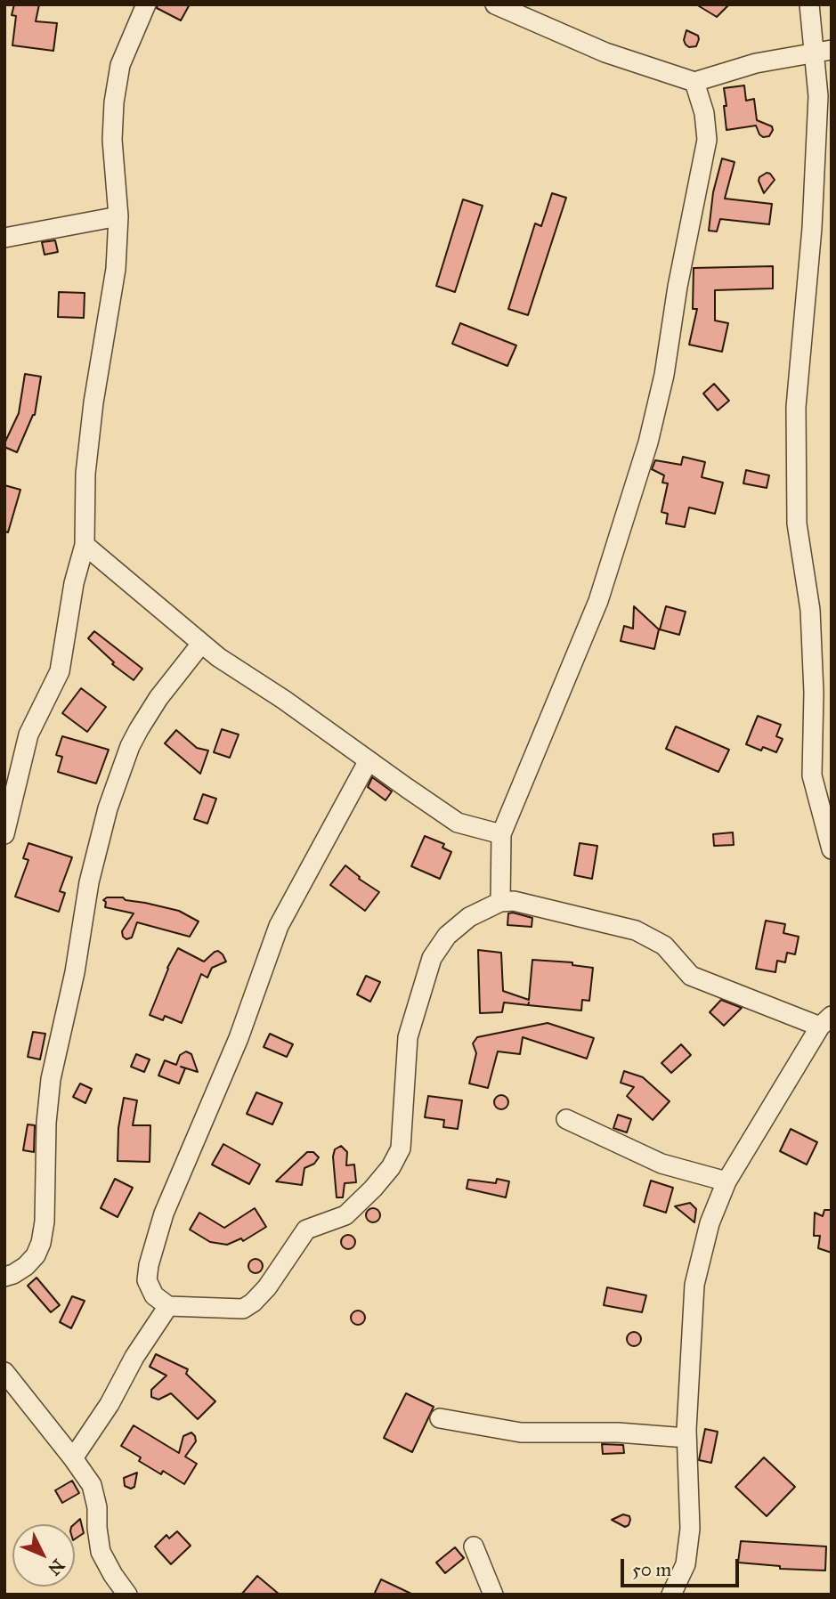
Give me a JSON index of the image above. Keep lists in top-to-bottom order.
{
  "scale_bar": "50 m",
  "north": "bottom right"
}
